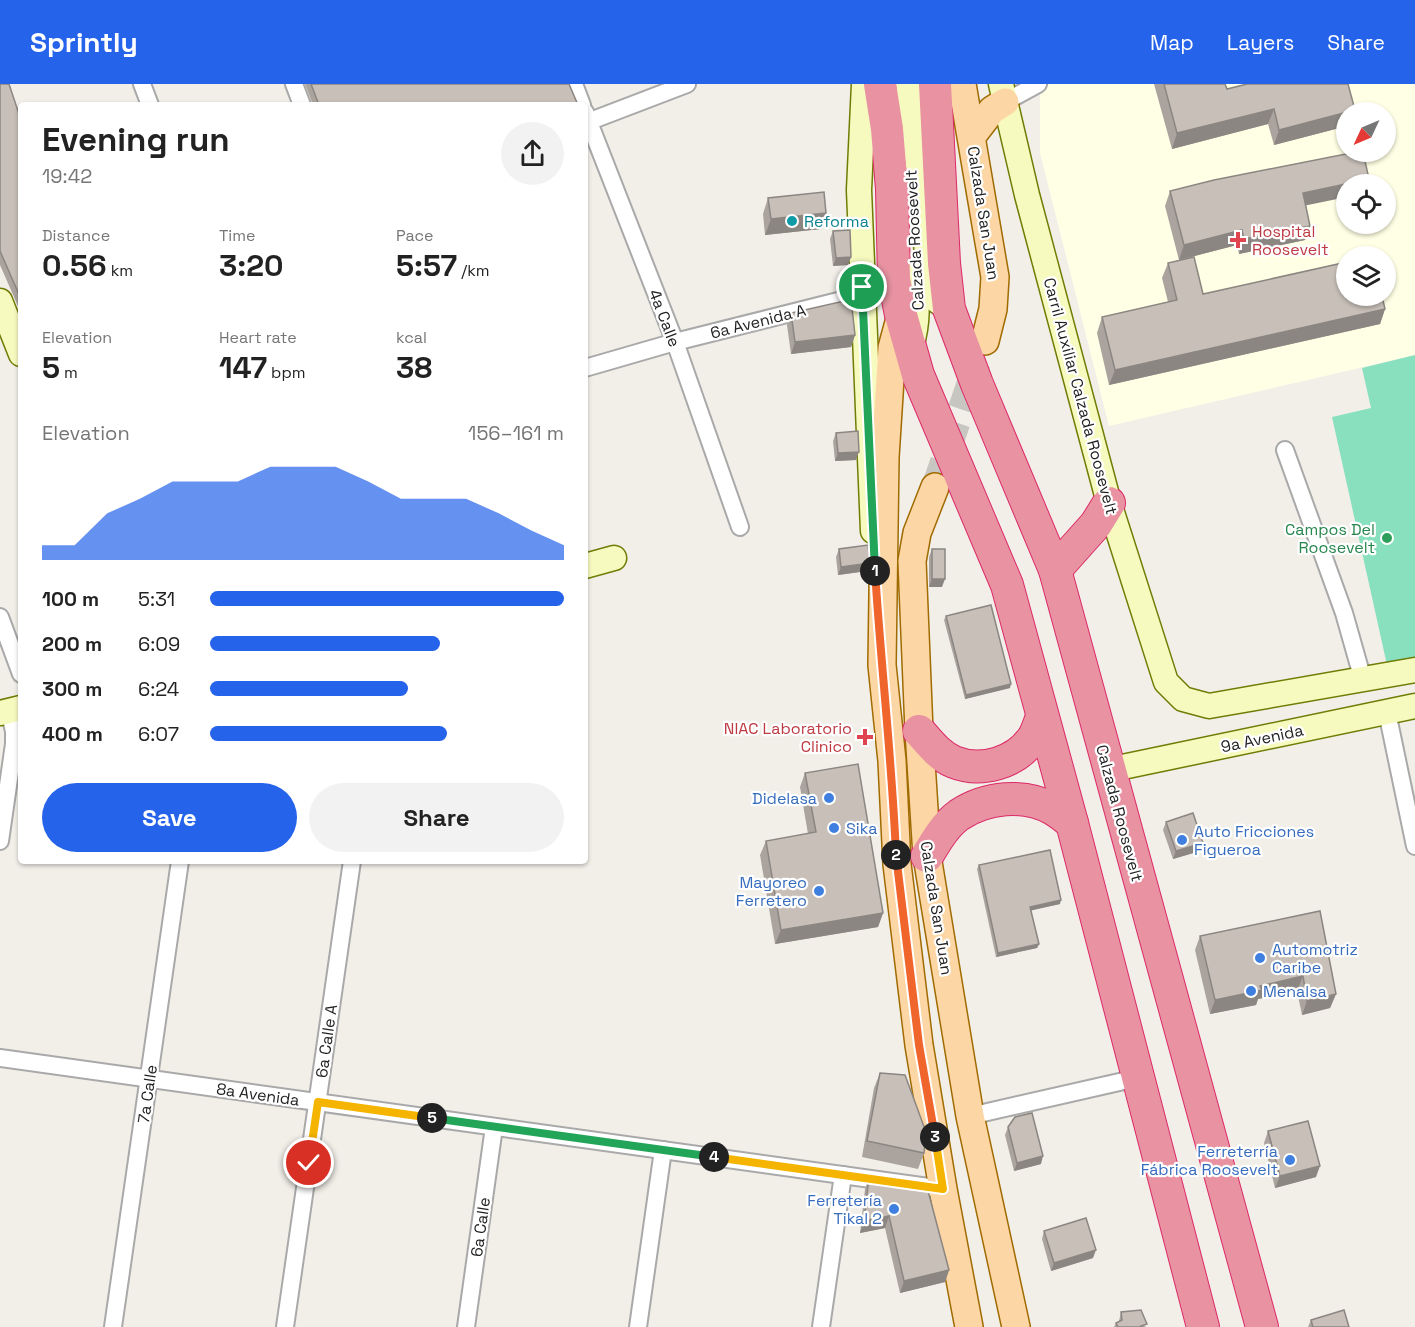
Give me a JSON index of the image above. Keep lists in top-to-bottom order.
{
  "streets": {
    "highway": ["Calzada Roosevelt"],
    "main road": ["Calzada San Juan", "Carril Auxiliar Calzada Roosevelt", "9a Avenida"],
    "street": [
      "4a Calle",
      "6a Avenida A",
      "6a Calle A",
      "7a Calle",
      "8a Avenida",
      "6a Calle"
    ]
  },
  "crossings": [
    ["Calzada San Juan", "Calzada Roosevelt"],
    ["Calzada San Juan", "8a Avenida"],
    ["Calzada Roosevelt", "9a Avenida"],
    ["4a Calle", "6a Avenida A"],
    ["6a Calle A", "8a Avenida"],
    ["7a Calle", "8a Avenida"],
    ["8a Avenida", "6a Calle"]
  ],
  "places": {
    "other": [
      "Reforma",
      "Campos Del Roosevelt",
      "Didelasa",
      "Sika",
      "Auto Fricciones Figueroa",
      "Mayoreo Ferretero",
      "Automotriz Caribe",
      "Menalsa",
      "Ferreterría Fábrica Roosevelt",
      "Ferretería Tikal 2"
    ],
    "health": ["Hospital Roosevelt", "NIAC Laboratorio Clinico"]
  },
  "north": "bottom left",
  "page": {
    "header": "Sprintly",
    "nav": ["Map", "Layers", "Share"],
    "heading": ["Evening run", "19:42"],
    "stats": [
      ["Distance", "0.56 km"],
      ["Time", "3:20"],
      ["Pace", "5:57 /km"],
      ["Elevation", "5 m"],
      ["Heart rate", "147 bpm"],
      ["kcal", "38"]
    ],
    "chart": ["Elevation", "156–161 m"],
    "pins": [
      "1",
      "2",
      "5",
      "3",
      "4"
    ],
    "list": [
      {
        "name": "100 m",
        "note": "5:31"
      },
      {
        "name": "200 m",
        "note": "6:09"
      },
      {
        "name": "300 m",
        "note": "6:24"
      },
      {
        "name": "400 m",
        "note": "6:07"
      }
    ],
    "buttons": ["Save", "Share"]
  }
}
